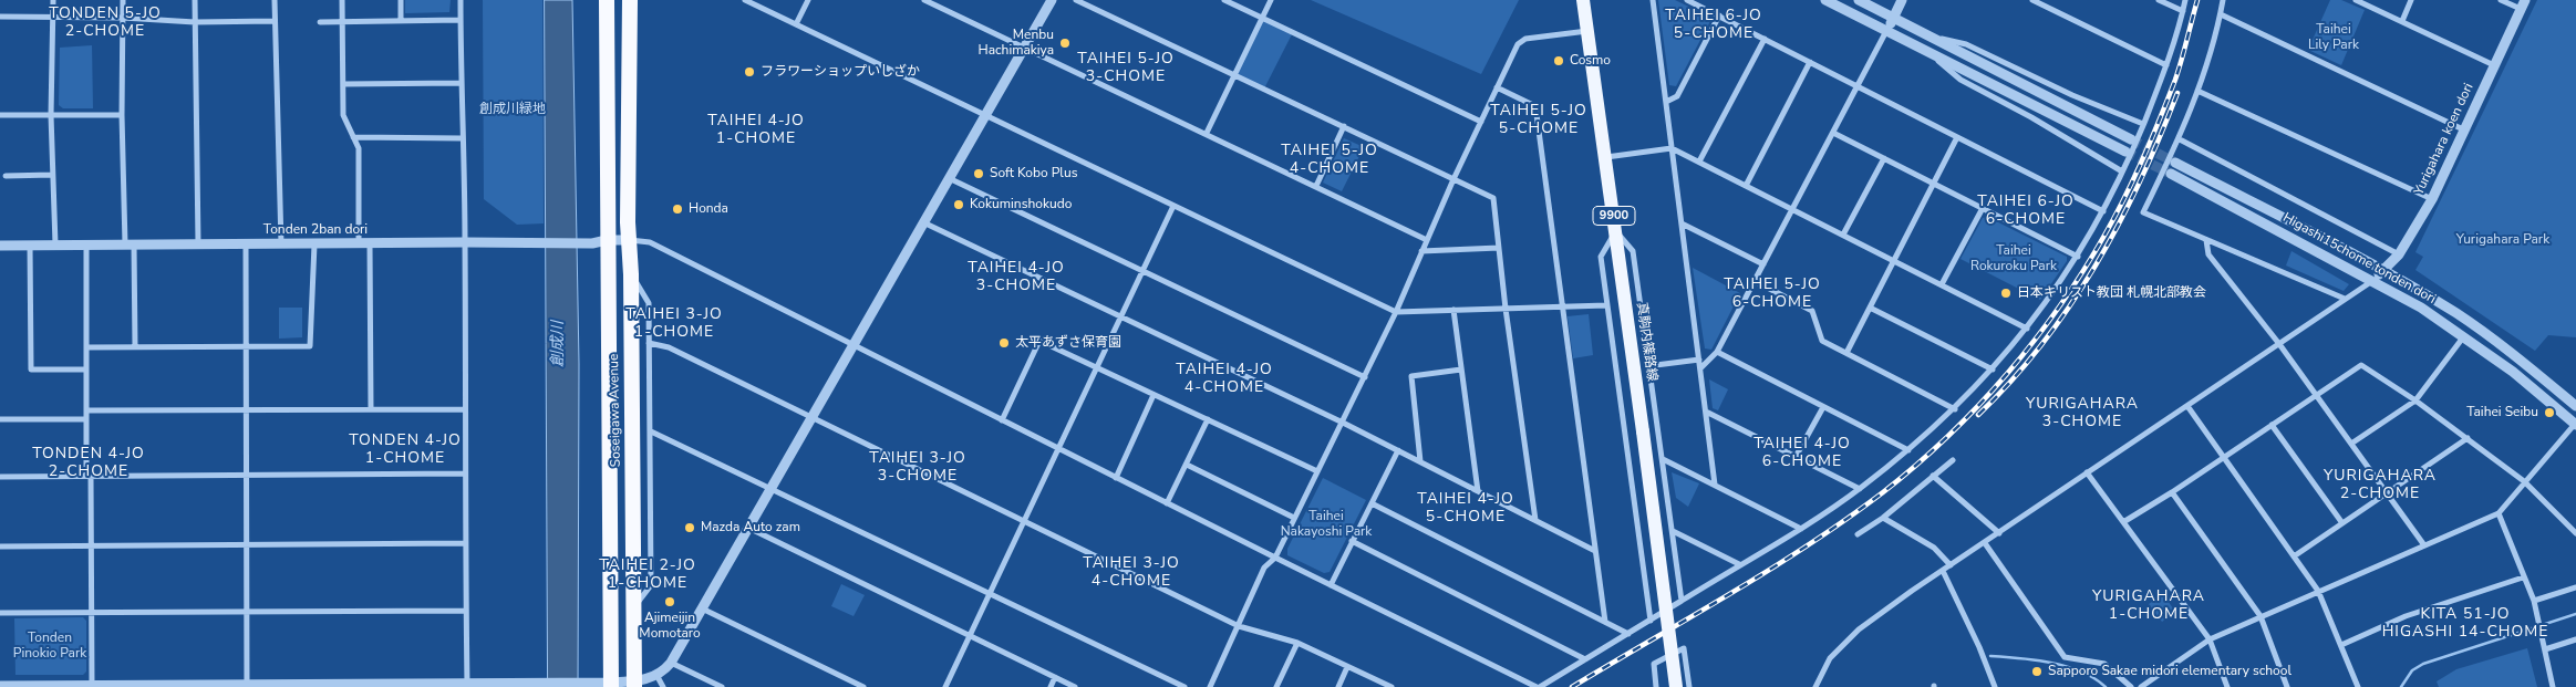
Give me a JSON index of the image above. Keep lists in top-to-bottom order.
{
  "streets": {
    "highway": ["Soseigawa Avenue"],
    "main road": ["9900", "真駒内篠路線"],
    "street": ["Yurigahara koen dori", "Tonden 2ban dori", "Higashi15chome tonden dori"]
  },
  "crossings": [
    ["Yurigahara koen dori", "Higashi15chome tonden dori"],
    ["Tonden 2ban dori", "Soseigawa Avenue"]
  ],
  "districts": [
    "TONDEN 5-JO 2-CHOME",
    "TAIHEI 6-JO 5-CHOME",
    "TAIHEI 5-JO 3-CHOME",
    "TAIHEI 5-JO 5-CHOME",
    "TAIHEI 4-JO 1-CHOME",
    "TAIHEI 5-JO 4-CHOME",
    "TAIHEI 6-JO 6-CHOME",
    "TAIHEI 4-JO 3-CHOME",
    "TAIHEI 5-JO 6-CHOME",
    "TAIHEI 3-JO 1-CHOME",
    "TAIHEI 4-JO 4-CHOME",
    "YURIGAHARA 3-CHOME",
    "TONDEN 4-JO 1-CHOME",
    "TAIHEI 4-JO 6-CHOME",
    "TONDEN 4-JO 2-CHOME",
    "TAIHEI 3-JO 3-CHOME",
    "YURIGAHARA 2-CHOME",
    "TAIHEI 4-JO 5-CHOME",
    "TAIHEI 3-JO 4-CHOME",
    "TAIHEI 2-JO 1-CHOME",
    "YURIGAHARA 1-CHOME",
    "KITA 51-JO HIGASHI 14-CHOME"
  ],
  "water": ["創成川"],
  "parks": [
    "Taihei Lily Park",
    "創成川緑地",
    "Yurigahara Park",
    "Taihei Rokuroku Park",
    "Taihei Nakayoshi Park",
    "Tonden Pinokio Park"
  ],
  "places": [
    "Menbu Hachimakiya",
    "Cosmo",
    "フラワーショップいしざか",
    "Soft Kobo Plus",
    "Kokuminshokudo",
    "Honda",
    "日本キリスト教団 札幌北部教会",
    "太平あずさ保育園",
    "Taihei Seibu",
    "Mazda Auto zam",
    "Ajimeijin Momotaro",
    "Sapporo Sakae midori elementary school"
  ]
}
